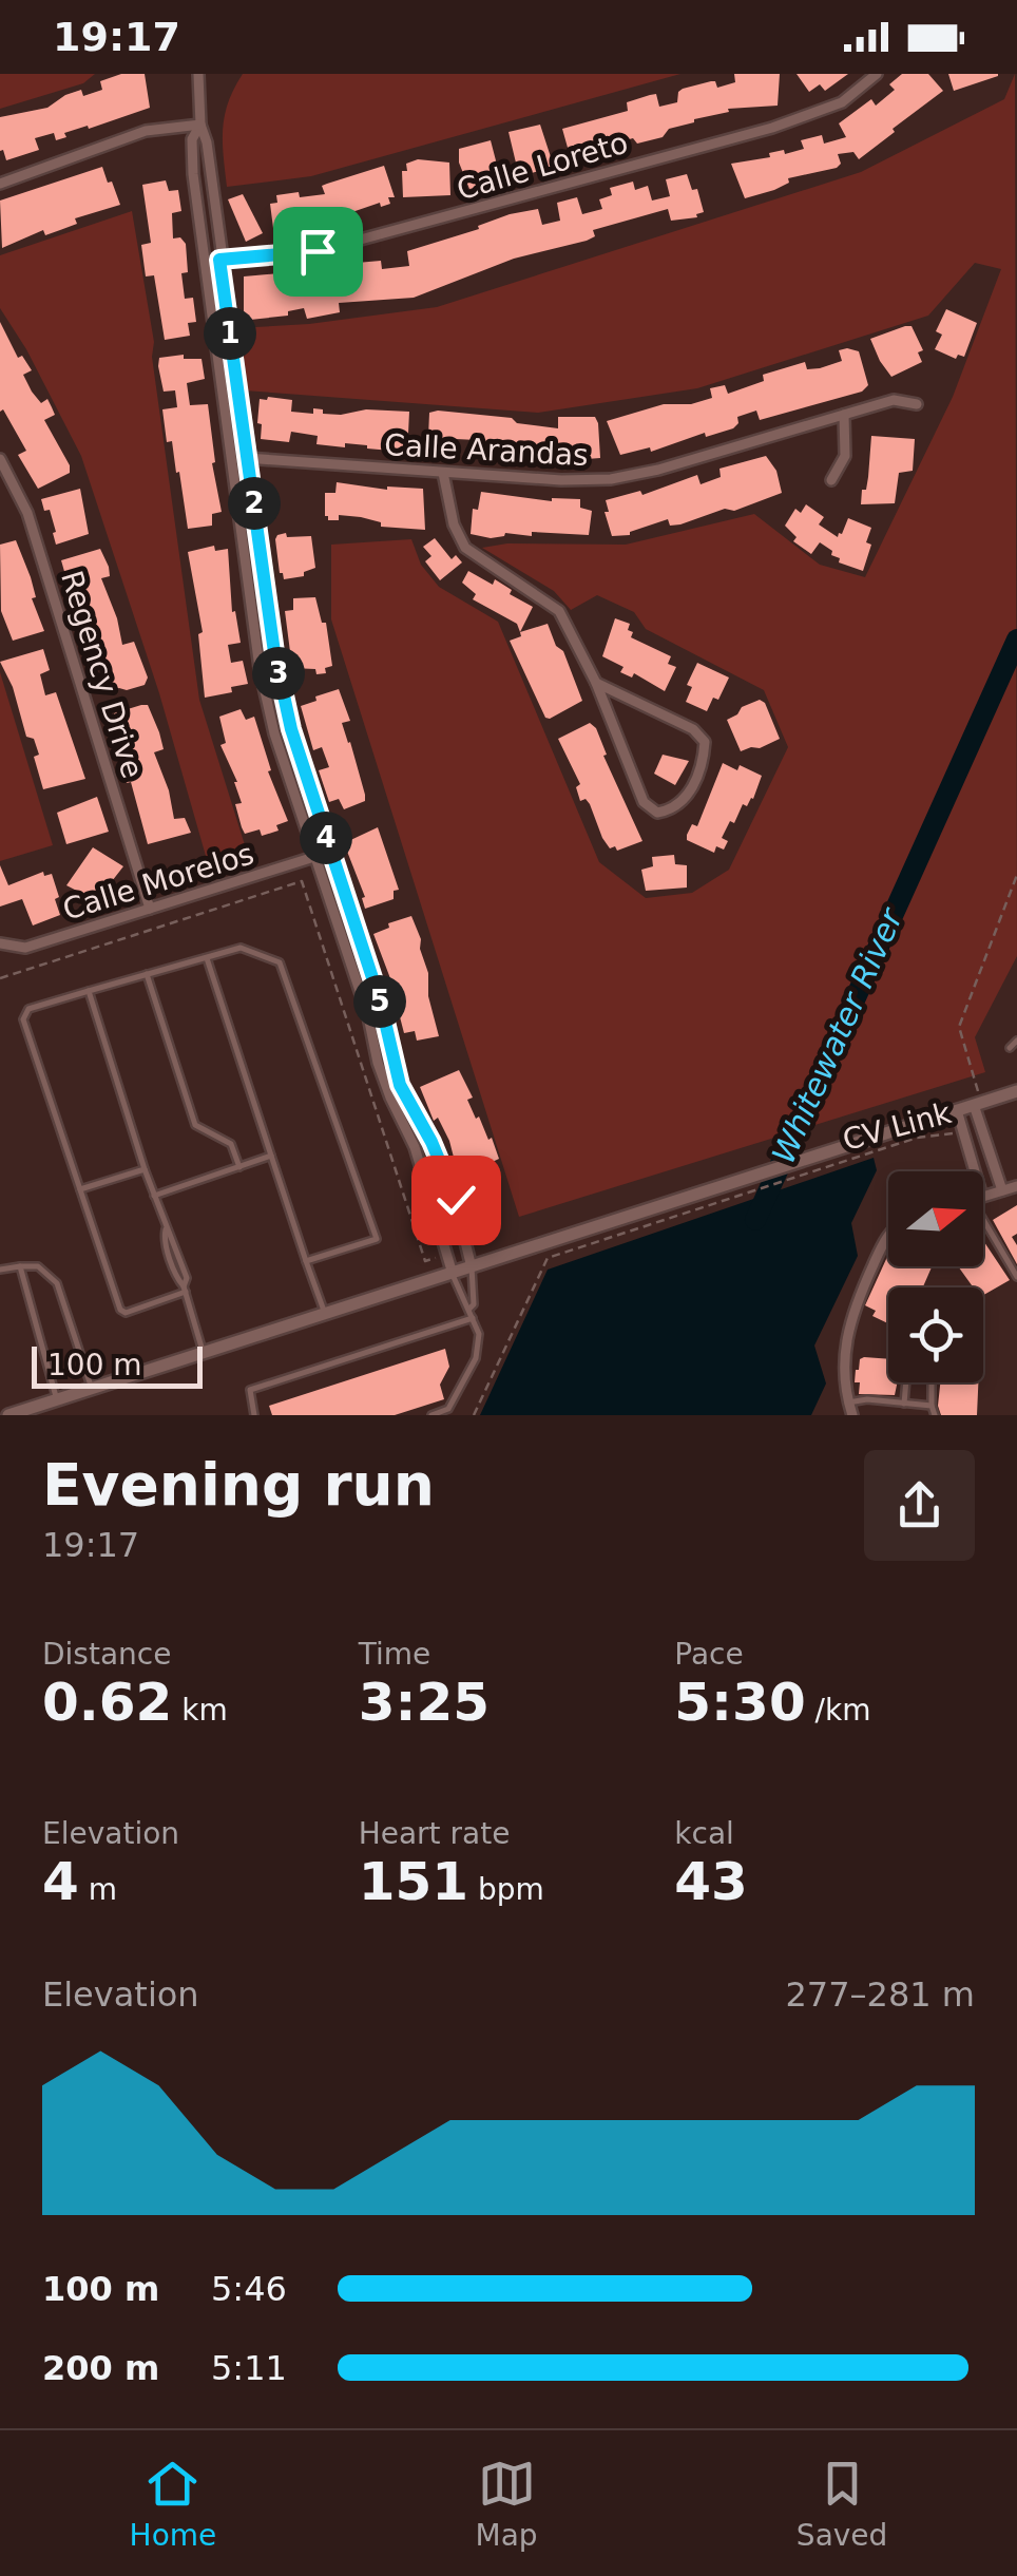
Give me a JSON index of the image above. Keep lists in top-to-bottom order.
{
  "streets": {
    "street": [
      "Calle Loreto",
      "Calle Arandas",
      "Regency Drive",
      "Calle Morelos"
    ],
    "path": ["CV Link"]
  },
  "crossings": [
    ["Regency Drive", "Calle Morelos"]
  ],
  "water": ["Whitewater River"],
  "scale_bar": "100 m",
  "north": "right",
  "page": {
    "status": "19:17",
    "pins": [
      "1",
      "2",
      "3",
      "4",
      "5"
    ],
    "scale": "100 m",
    "heading": ["Evening run", "19:17"],
    "stats": [
      ["Distance", "0.62 km"],
      ["Time", "3:25"],
      ["Pace", "5:30 /km"],
      ["Elevation", "4 m"],
      ["Heart rate", "151 bpm"],
      ["kcal", "43"]
    ],
    "chart": ["Elevation", "277–281 m"],
    "list": [
      {
        "name": "100 m",
        "note": "5:46"
      },
      {
        "name": "200 m",
        "note": "5:11"
      }
    ],
    "tabs": ["Home", "Map", "Saved"]
  }
}
